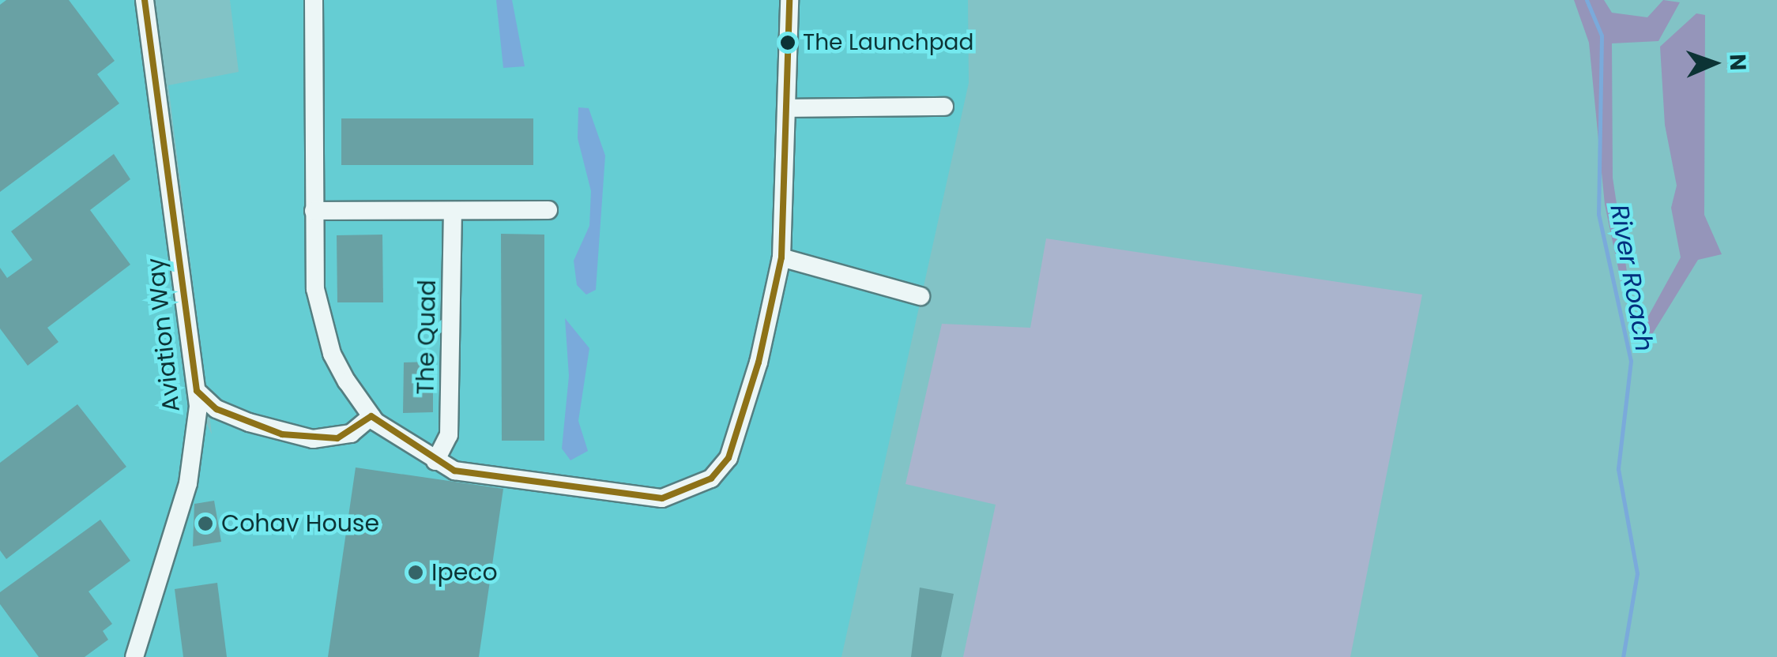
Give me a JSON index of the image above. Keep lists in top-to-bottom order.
{
  "streets": {
    "street": ["Aviation Way", "The Quad"]
  },
  "water": ["River Roach"],
  "places": ["The Launchpad", "Cohav House", "Ipeco"],
  "north": "right"
}
